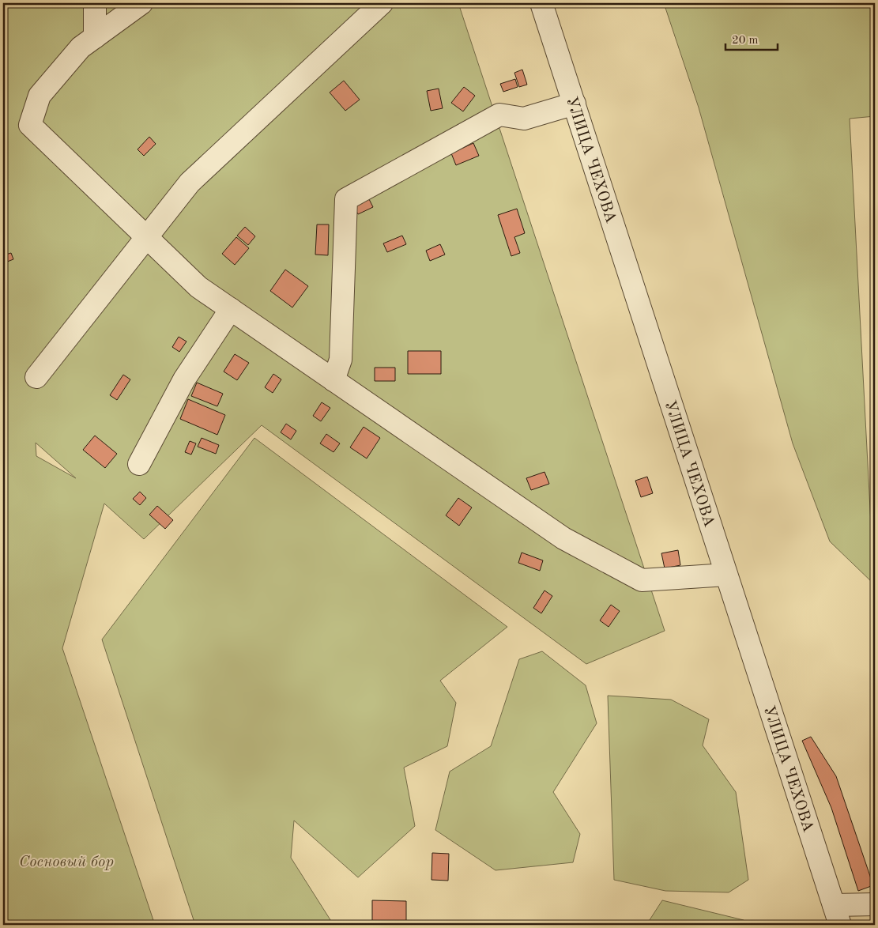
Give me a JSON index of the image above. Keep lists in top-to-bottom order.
{
  "streets": {
    "street": ["УЛИЦА ЧЕХОВА"]
  },
  "parks": ["Сосновый бор"],
  "scale_bar": "20 m"
}
